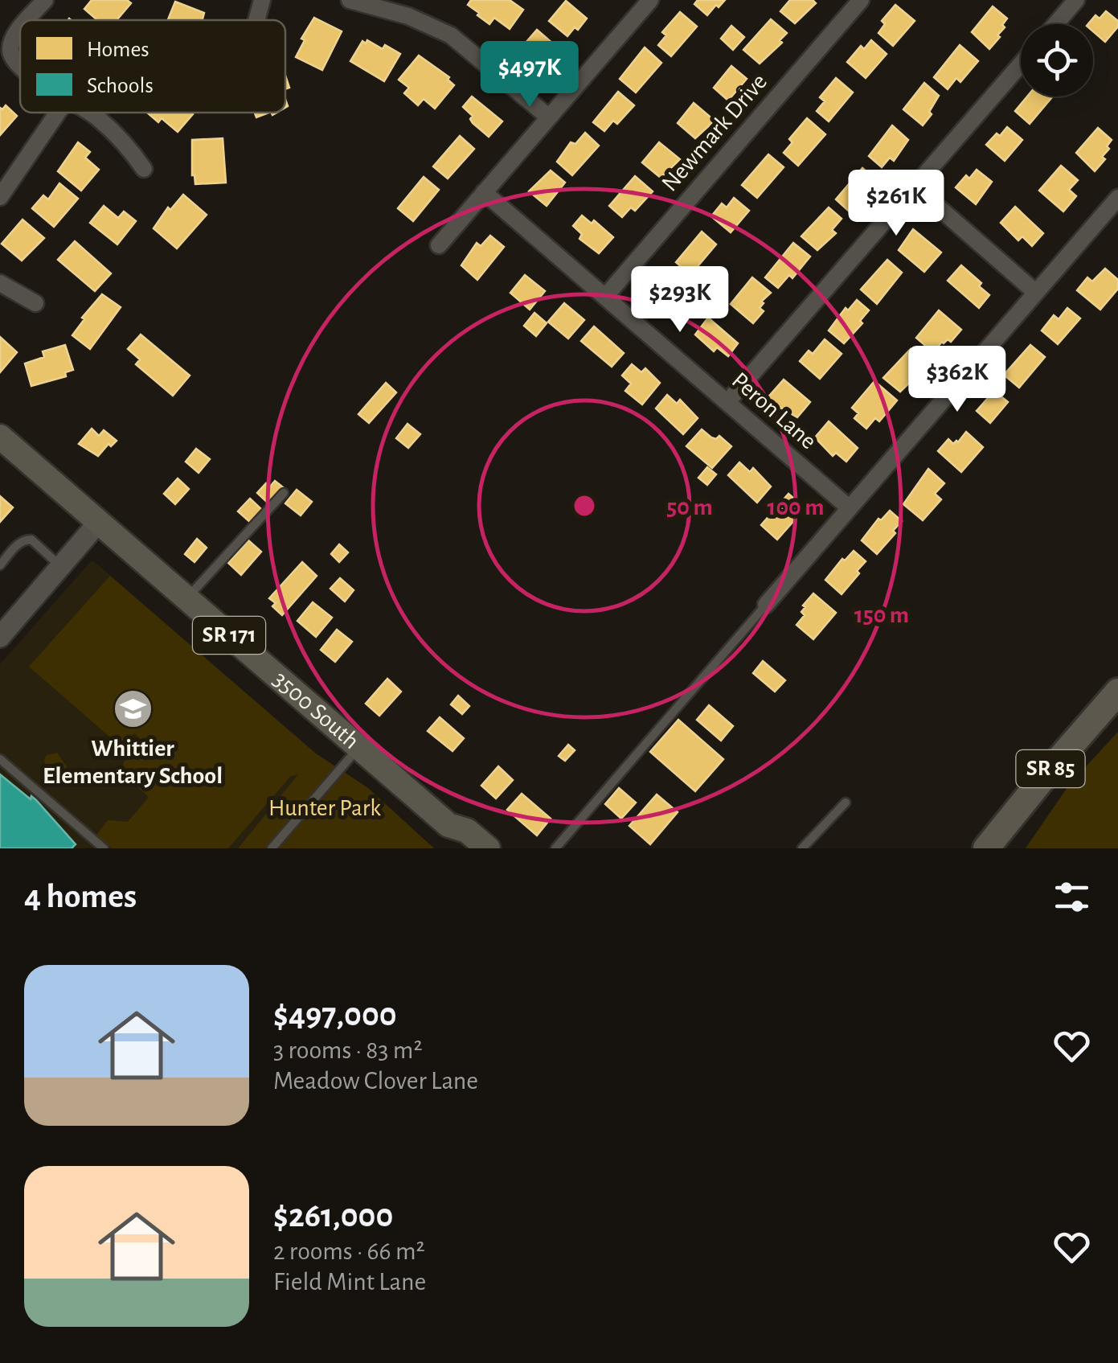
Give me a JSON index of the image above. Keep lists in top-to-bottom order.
{
  "streets": {
    "highway": ["SR 85"],
    "main road": ["SR 171", "3500 South"],
    "street": ["Newmark Drive", "Peron Lane"]
  },
  "crossings": [
    ["Newmark Drive", "Peron Lane"]
  ],
  "parks": ["Hunter Park"],
  "places": {
    "school or university": ["Whittier Elementary School"]
  },
  "legend": ["Homes", "Schools"],
  "page": {
    "price": [
      "$497K",
      "$261K",
      "$293K",
      "$362K"
    ],
    "heading": "4 homes",
    "list": [
      {
        "name": "$497,000",
        "note": "3 rooms · 83 m² · Meadow Clover Lane"
      },
      {
        "name": "$261,000",
        "note": "2 rooms · 66 m² · Field Mint Lane"
      }
    ]
  },
  "rings": ["50 m", "100 m", "150 m"]
}
